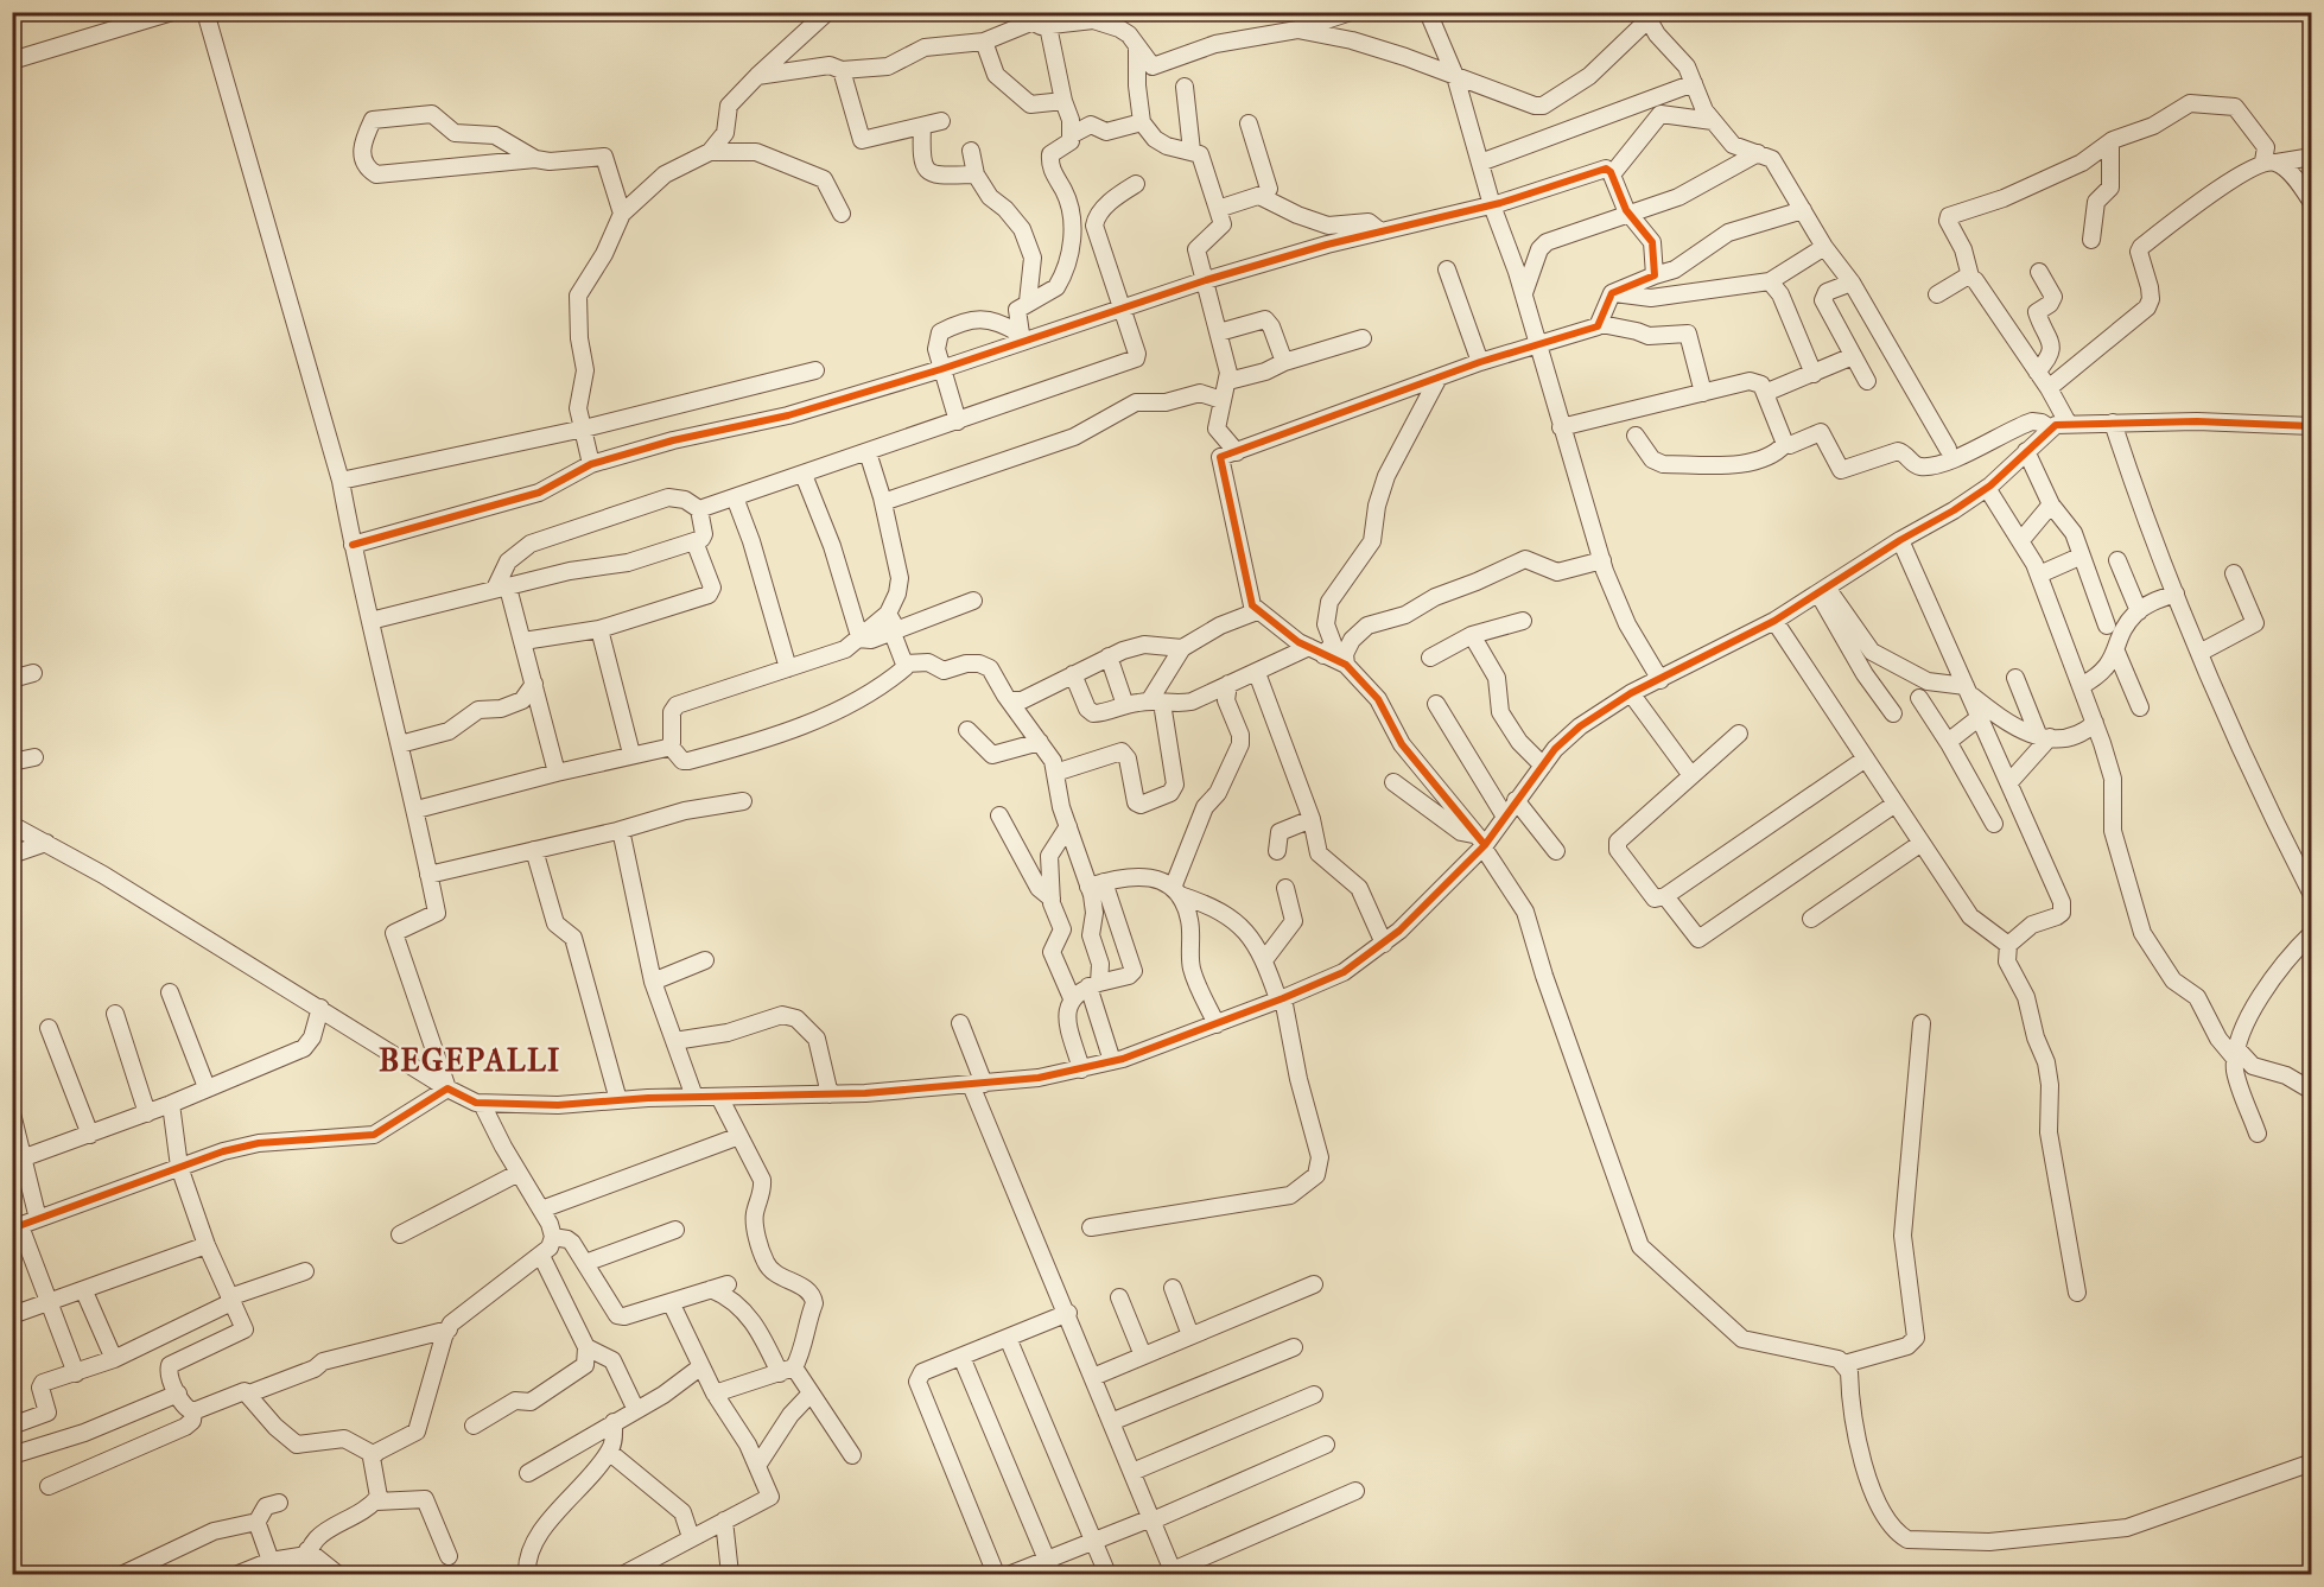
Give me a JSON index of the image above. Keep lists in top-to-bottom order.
{
  "districts": ["BEGEPALLI"]
}
